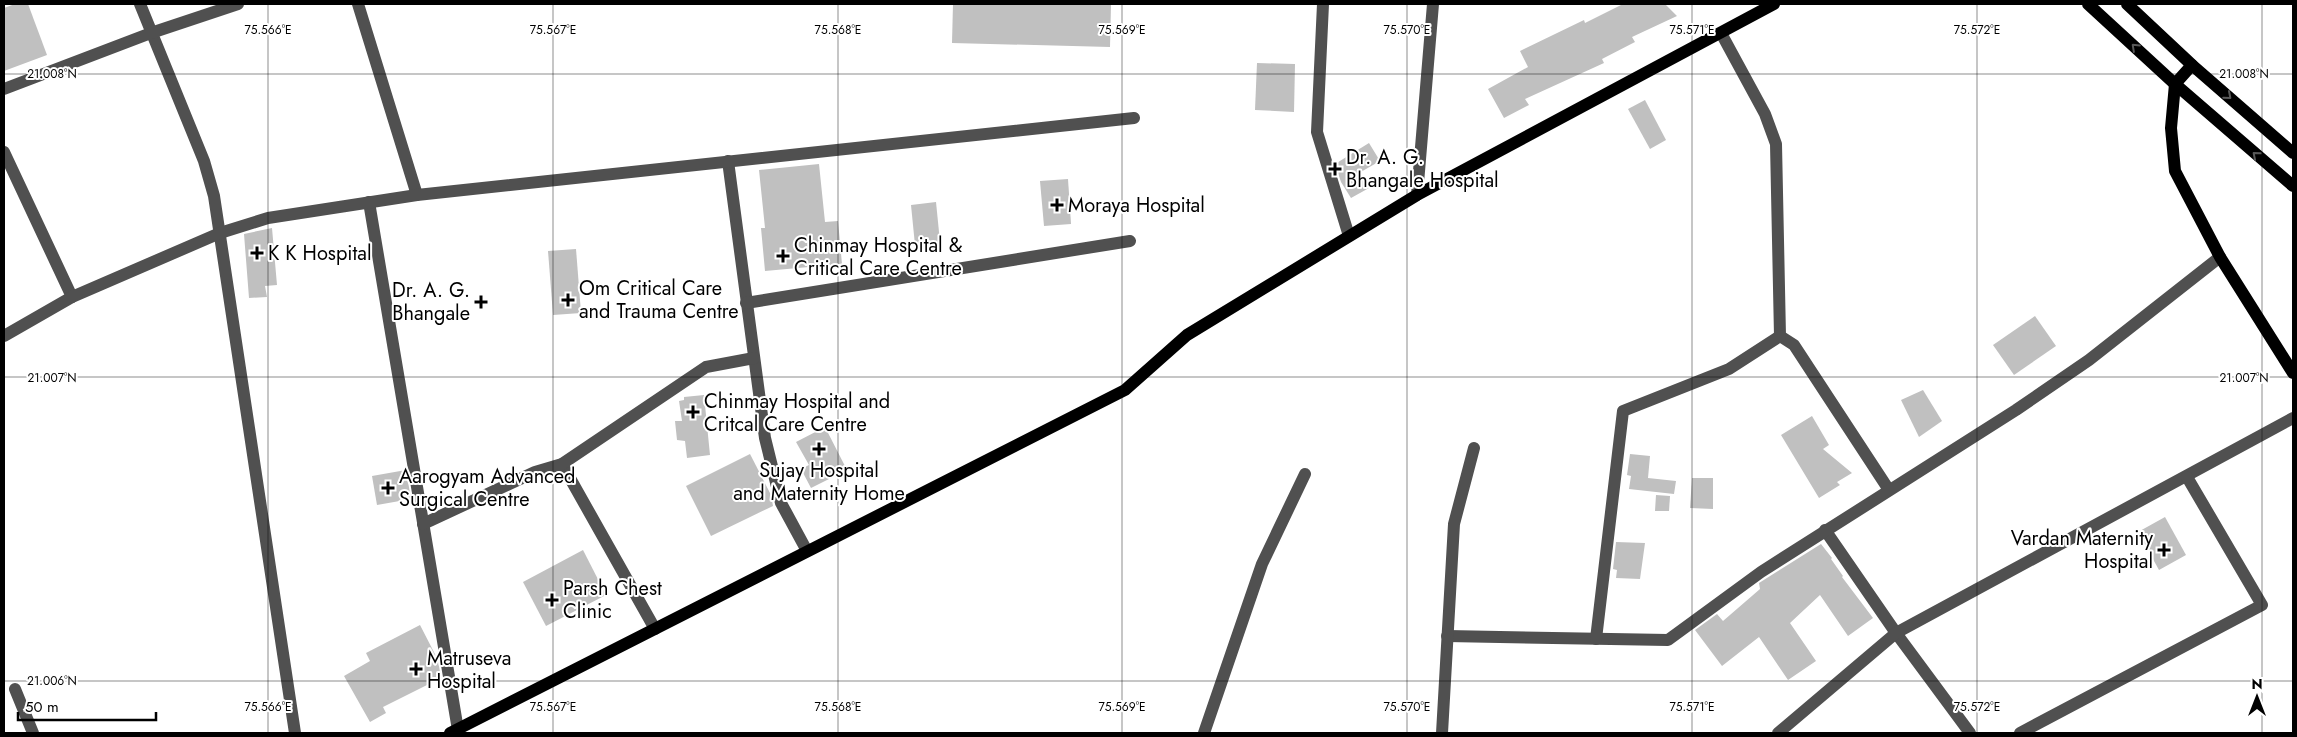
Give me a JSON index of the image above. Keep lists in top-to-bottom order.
{
  "places": {
    "health": [
      "Dr. A. G. Bhangale Hospital",
      "Moraya Hospital",
      "K K Hospital",
      "Chinmay Hospital & Critical Care Centre",
      "Om Critical Care and Trauma Centre",
      "Dr. A. G. Bhangale",
      "Chinmay Hospital and Critcal Care Centre",
      "Sujay Hospital and Maternity Home",
      "Aarogyam Advanced Surgical Centre",
      "Vardan Maternity Hospital",
      "Parsh Chest Clinic",
      "Matruseva Hospital"
    ]
  },
  "scale_bar": "50 m",
  "north": "top",
  "coordinates": [
    "75.566°E",
    "75.567°E",
    "75.568°E",
    "75.569°E",
    "75.570°E",
    "75.571°E",
    "75.572°E",
    "21.008°N",
    "21.007°N",
    "21.006°N"
  ]
}
